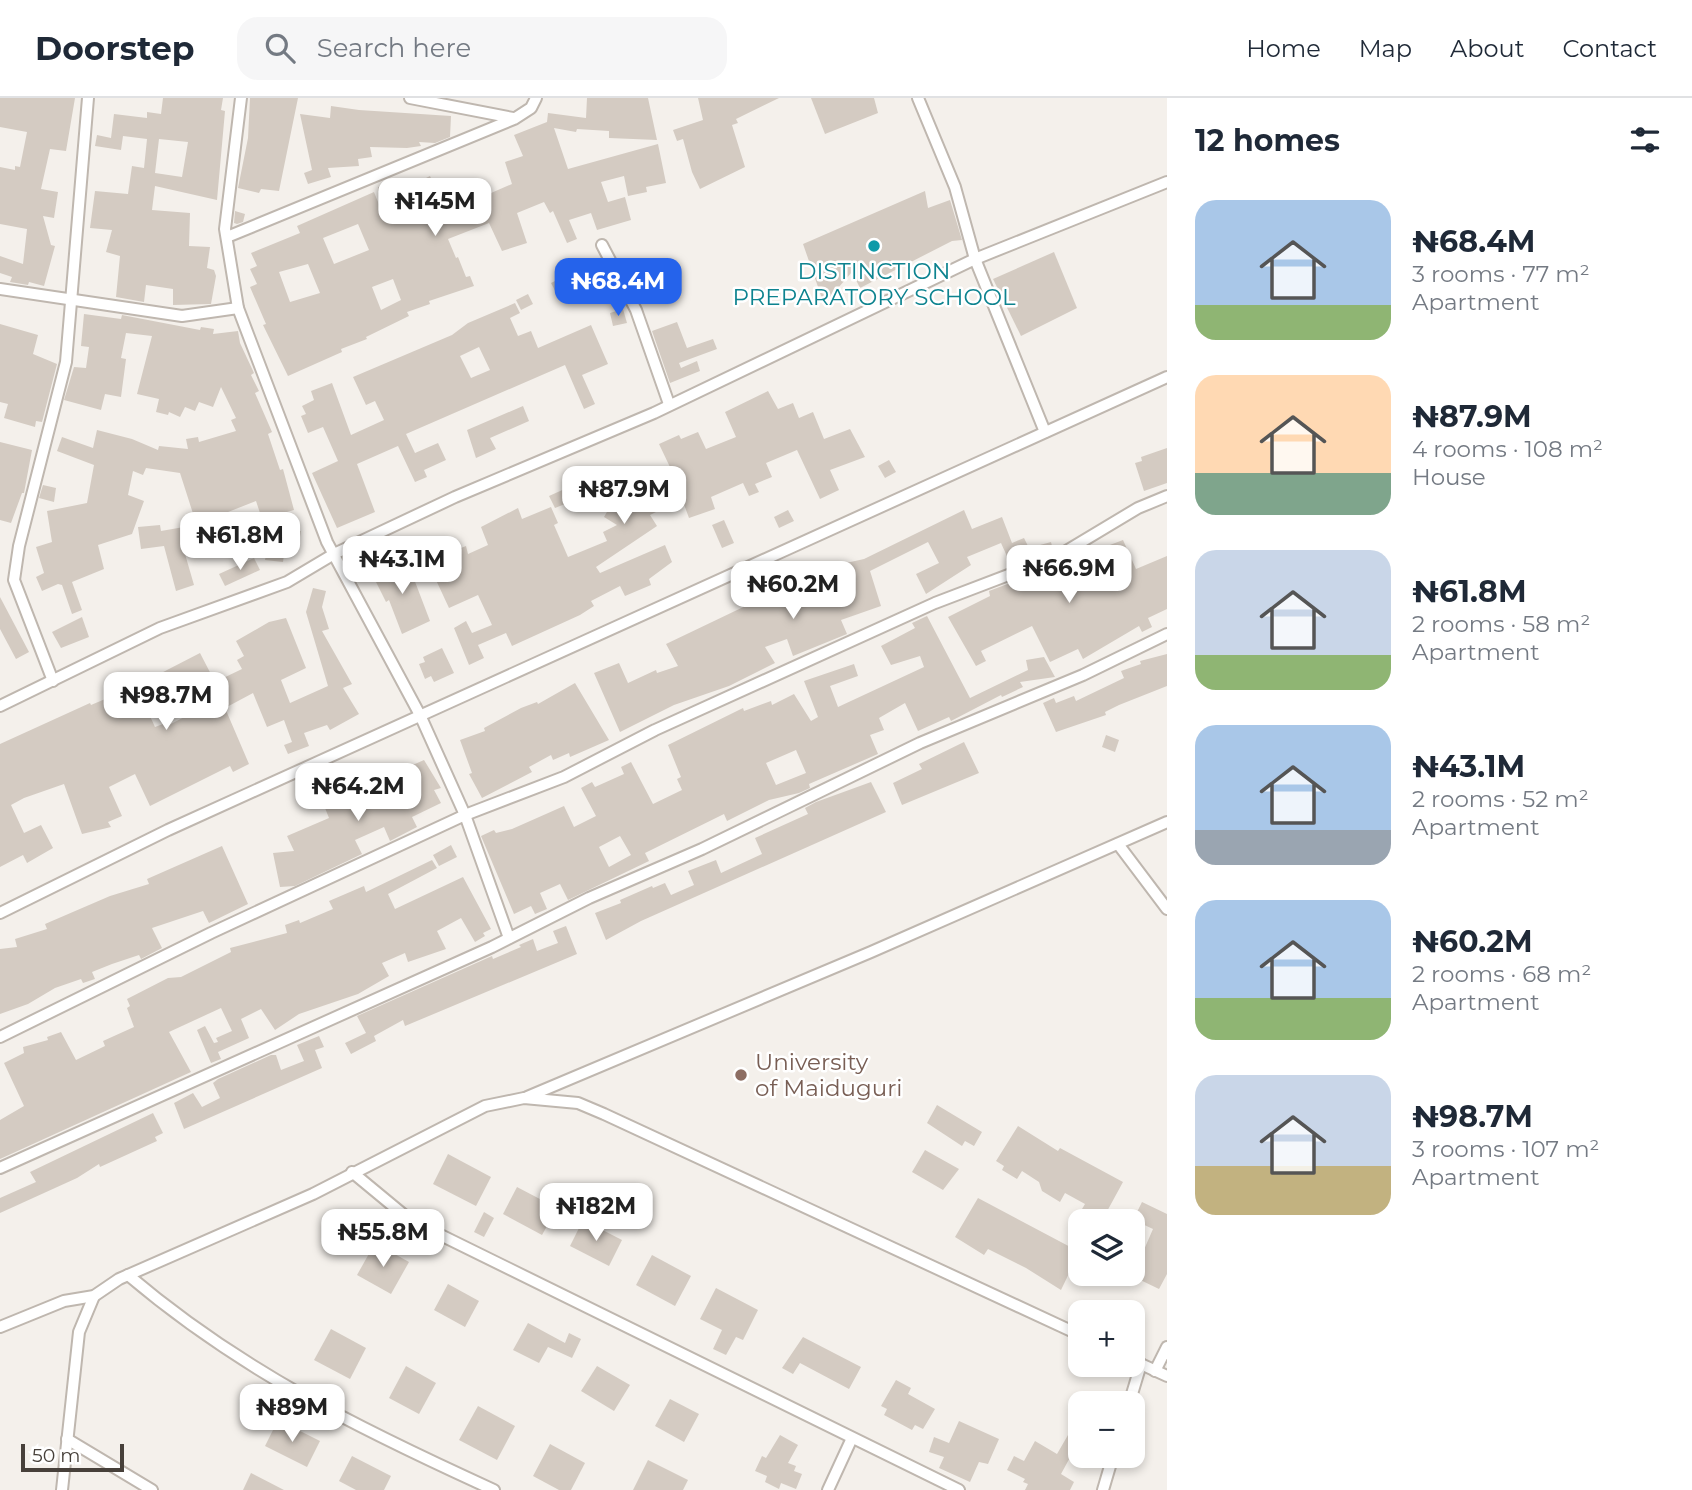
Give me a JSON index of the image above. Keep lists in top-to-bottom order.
{
  "places": ["DISTINCTION PREPARATORY SCHOOL", "University of Maiduguri"],
  "scale_bar": "50 m",
  "page": {
    "header": "Doorstep",
    "search": "Search here",
    "nav": [
      "Home",
      "Map",
      "About",
      "Contact"
    ],
    "heading": "12 homes",
    "price": [
      "₦145M",
      "₦68.4M",
      "₦87.9M",
      "₦61.8M",
      "₦43.1M",
      "₦66.9M",
      "₦60.2M",
      "₦98.7M",
      "₦64.2M",
      "₦182M",
      "₦55.8M",
      "₦89M"
    ],
    "list": [
      {
        "name": "₦68.4M",
        "note": "3 rooms · 77 m² · Apartment"
      },
      {
        "name": "₦87.9M",
        "note": "4 rooms · 108 m² · House"
      },
      {
        "name": "₦61.8M",
        "note": "2 rooms · 58 m² · Apartment"
      },
      {
        "name": "₦43.1M",
        "note": "2 rooms · 52 m² · Apartment"
      },
      {
        "name": "₦60.2M",
        "note": "2 rooms · 68 m² · Apartment"
      },
      {
        "name": "₦98.7M",
        "note": "3 rooms · 107 m² · Apartment"
      }
    ],
    "map_buttons": ["+", "−"],
    "scale": "50 m"
  }
}
